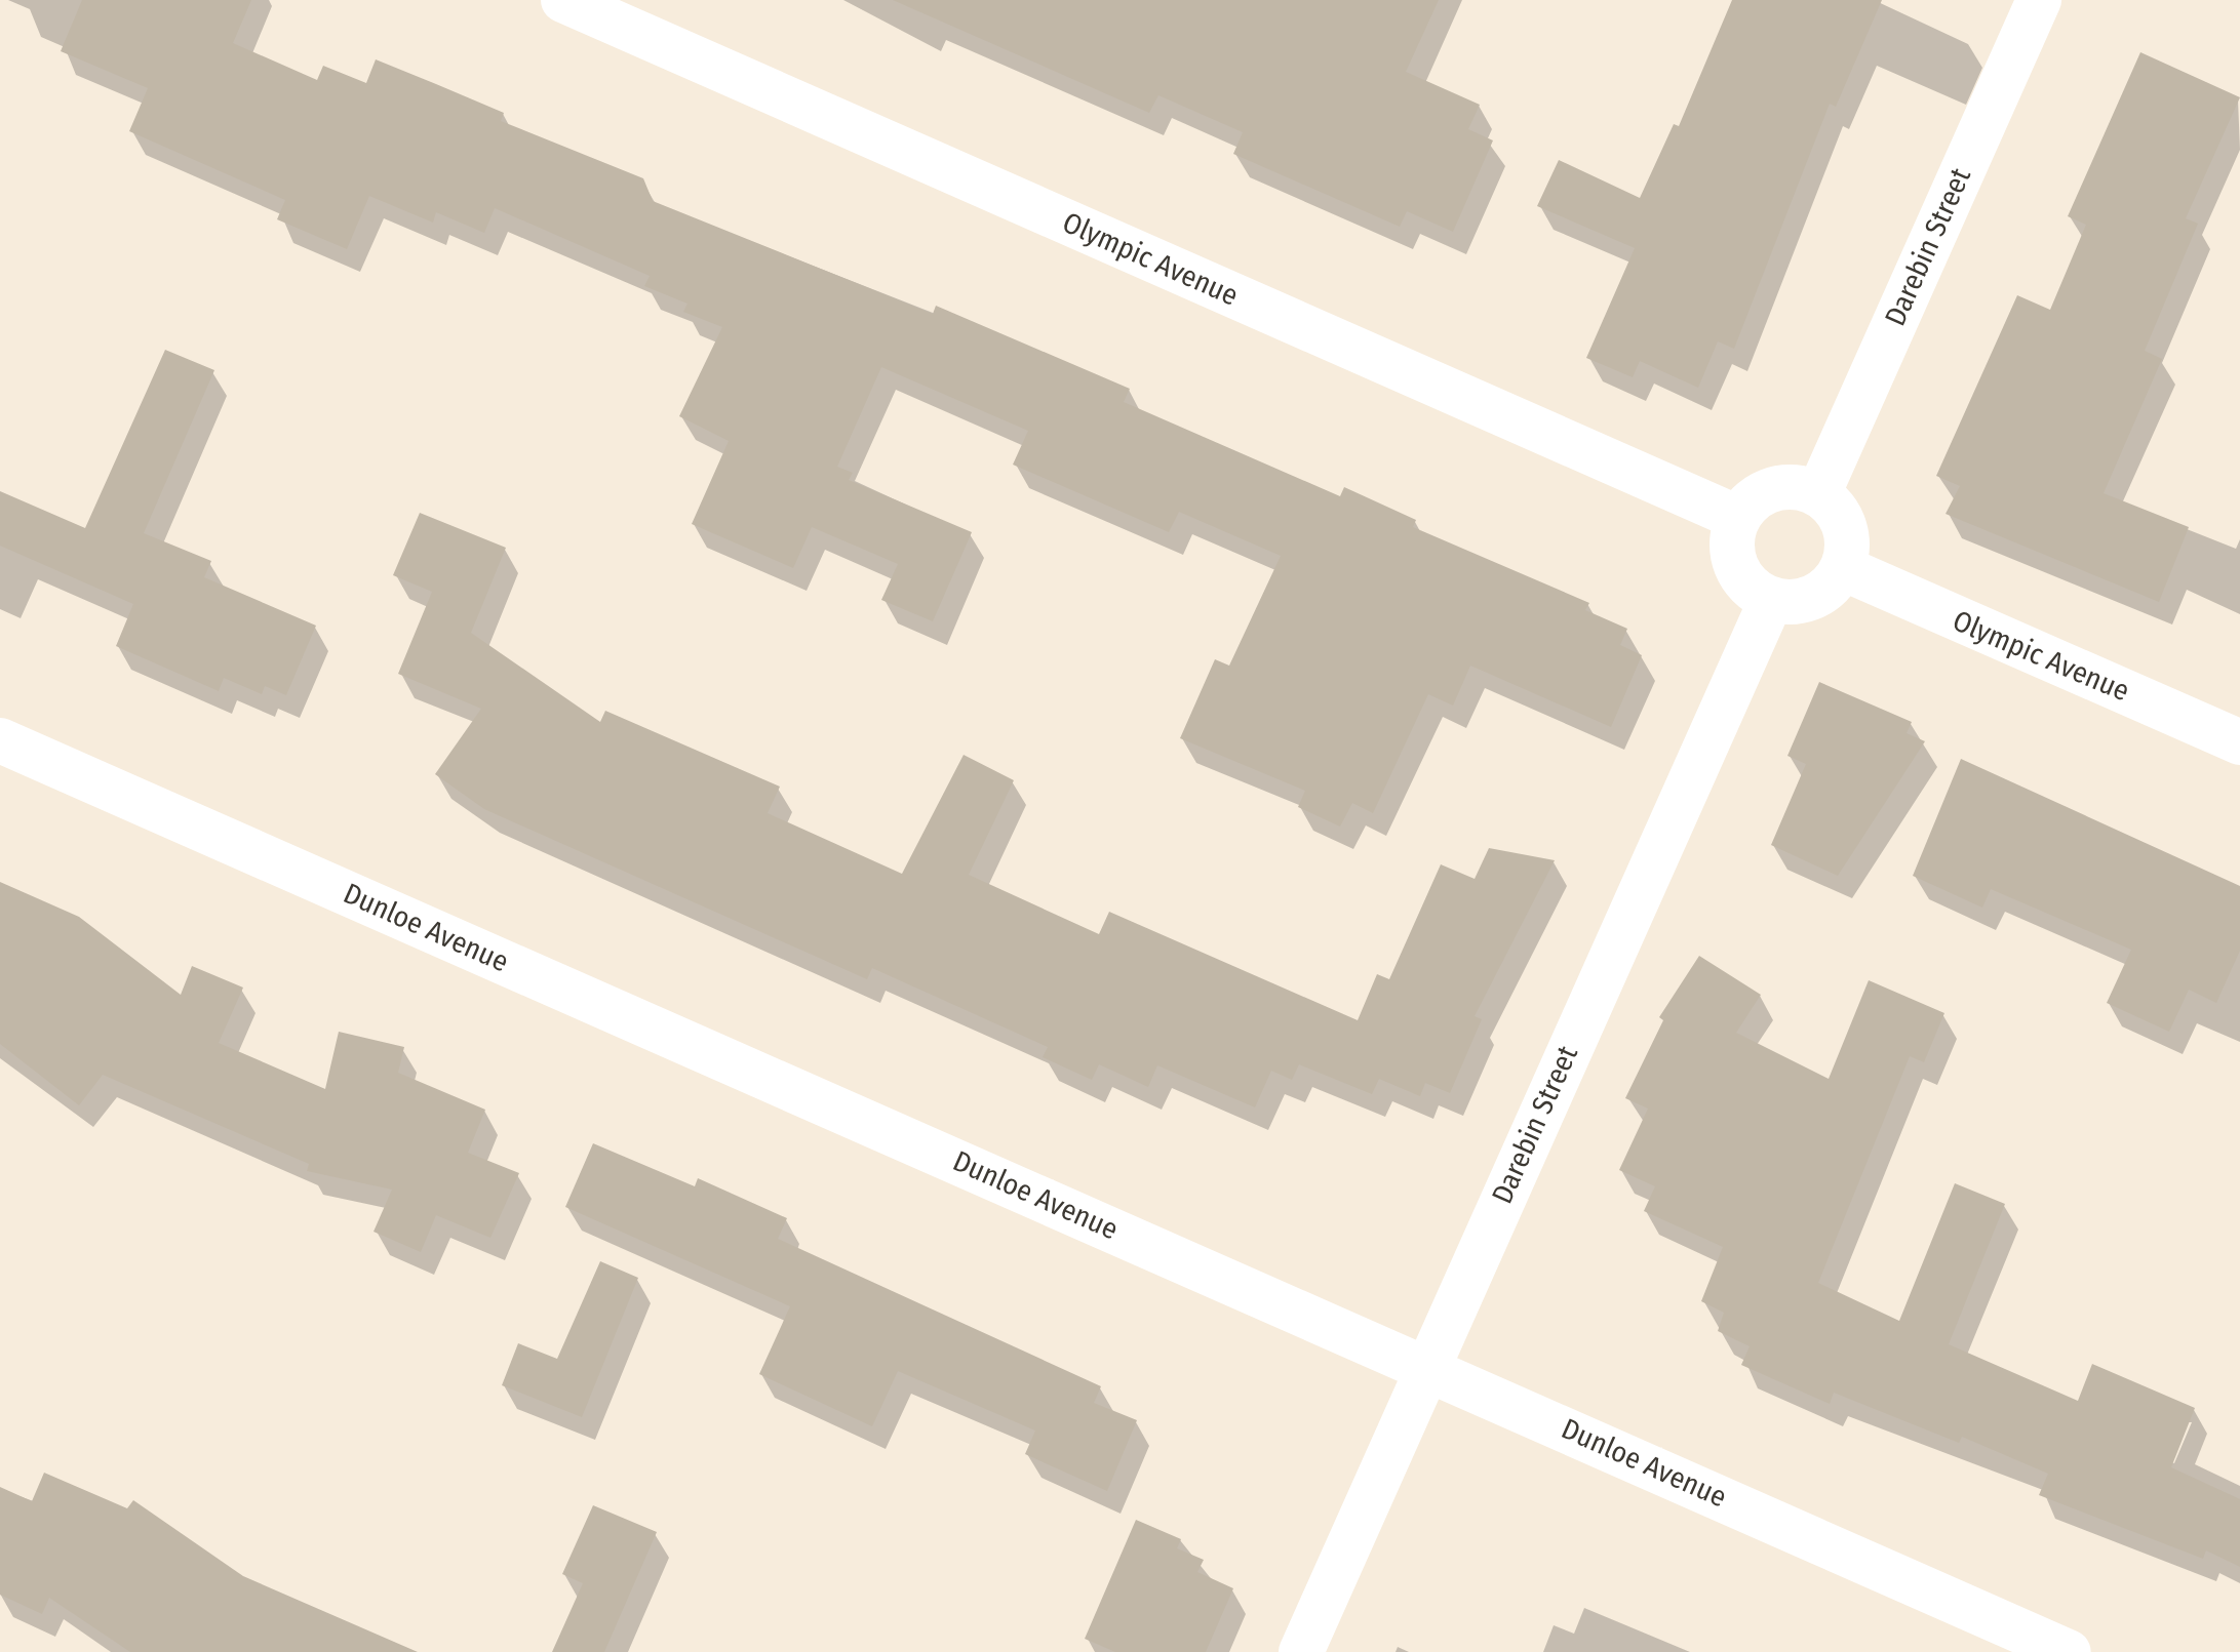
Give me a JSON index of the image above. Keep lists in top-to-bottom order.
{
  "streets": {
    "street": ["Darebin Street", "Olympic Avenue", "Dunloe Avenue"]
  },
  "crossings": [
    ["Darebin Street", "Olympic Avenue"],
    ["Darebin Street", "Dunloe Avenue"]
  ]
}
